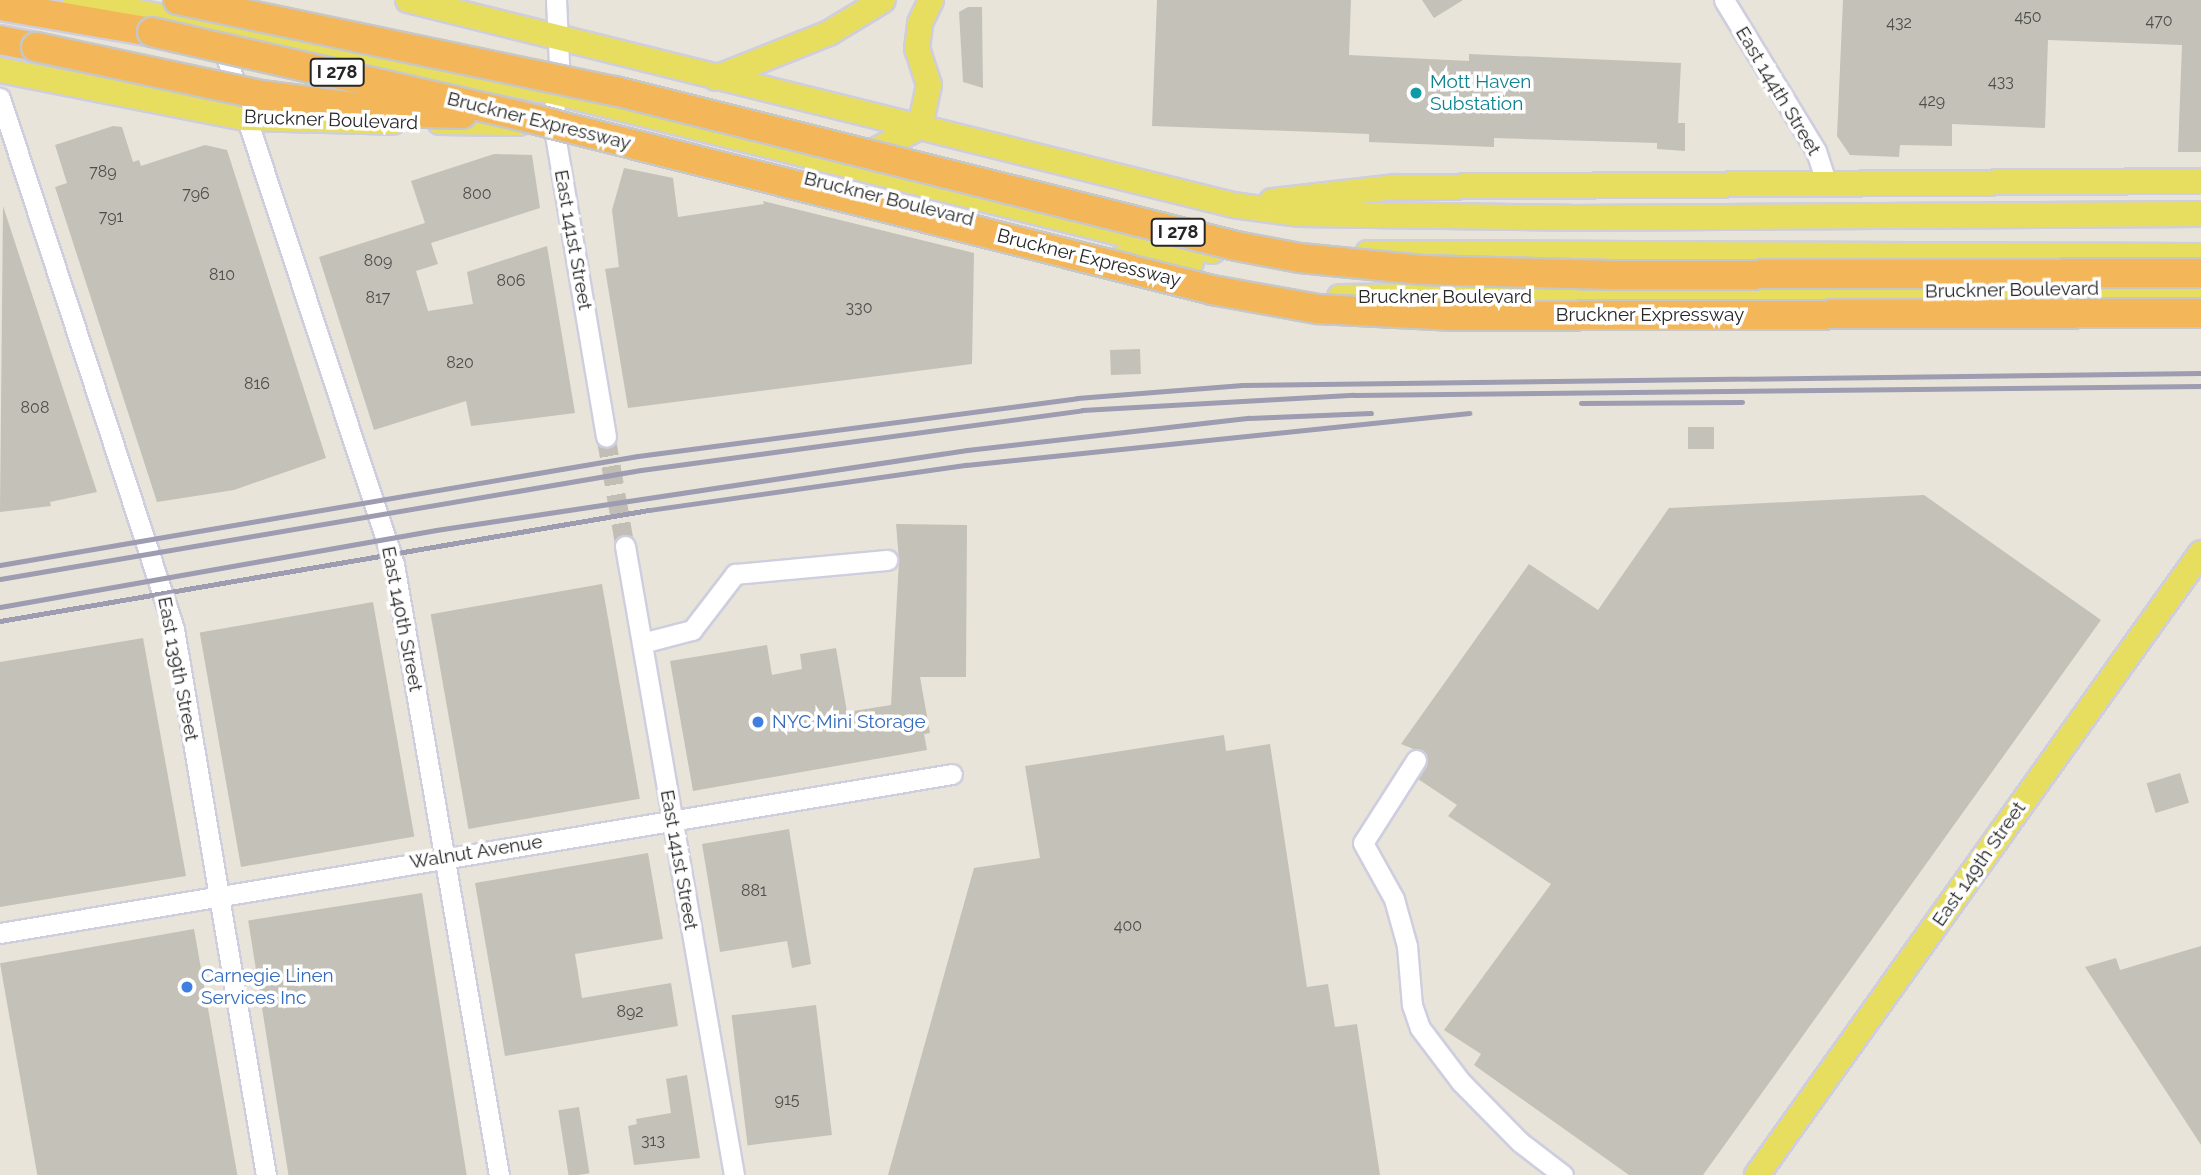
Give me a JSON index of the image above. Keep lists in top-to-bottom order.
{
  "streets": {
    "highway": ["I 278", "Bruckner Expressway"],
    "main road": ["Bruckner Boulevard", "East 149th Street"],
    "street": [
      "East 144th Street",
      "East 141st Street",
      "East 140th Street",
      "East 139th Street",
      "Walnut Avenue"
    ]
  },
  "crossings": [
    ["Bruckner Boulevard", "East 141st Street"],
    ["Bruckner Boulevard", "East 140th Street"],
    ["East 141st Street", "Walnut Avenue"],
    ["East 140th Street", "Walnut Avenue"],
    ["East 139th Street", "Walnut Avenue"]
  ],
  "places": ["Mott Haven Substation", "NYC Mini Storage", "Carnegie Linen Services Inc"],
  "house_numbers": [
    "450",
    "470",
    "432",
    "433",
    "429",
    "789",
    "796",
    "800",
    "791",
    "809",
    "810",
    "806",
    "817",
    "330",
    "820",
    "816",
    "808",
    "881",
    "400",
    "892",
    "915",
    "313"
  ]
}
